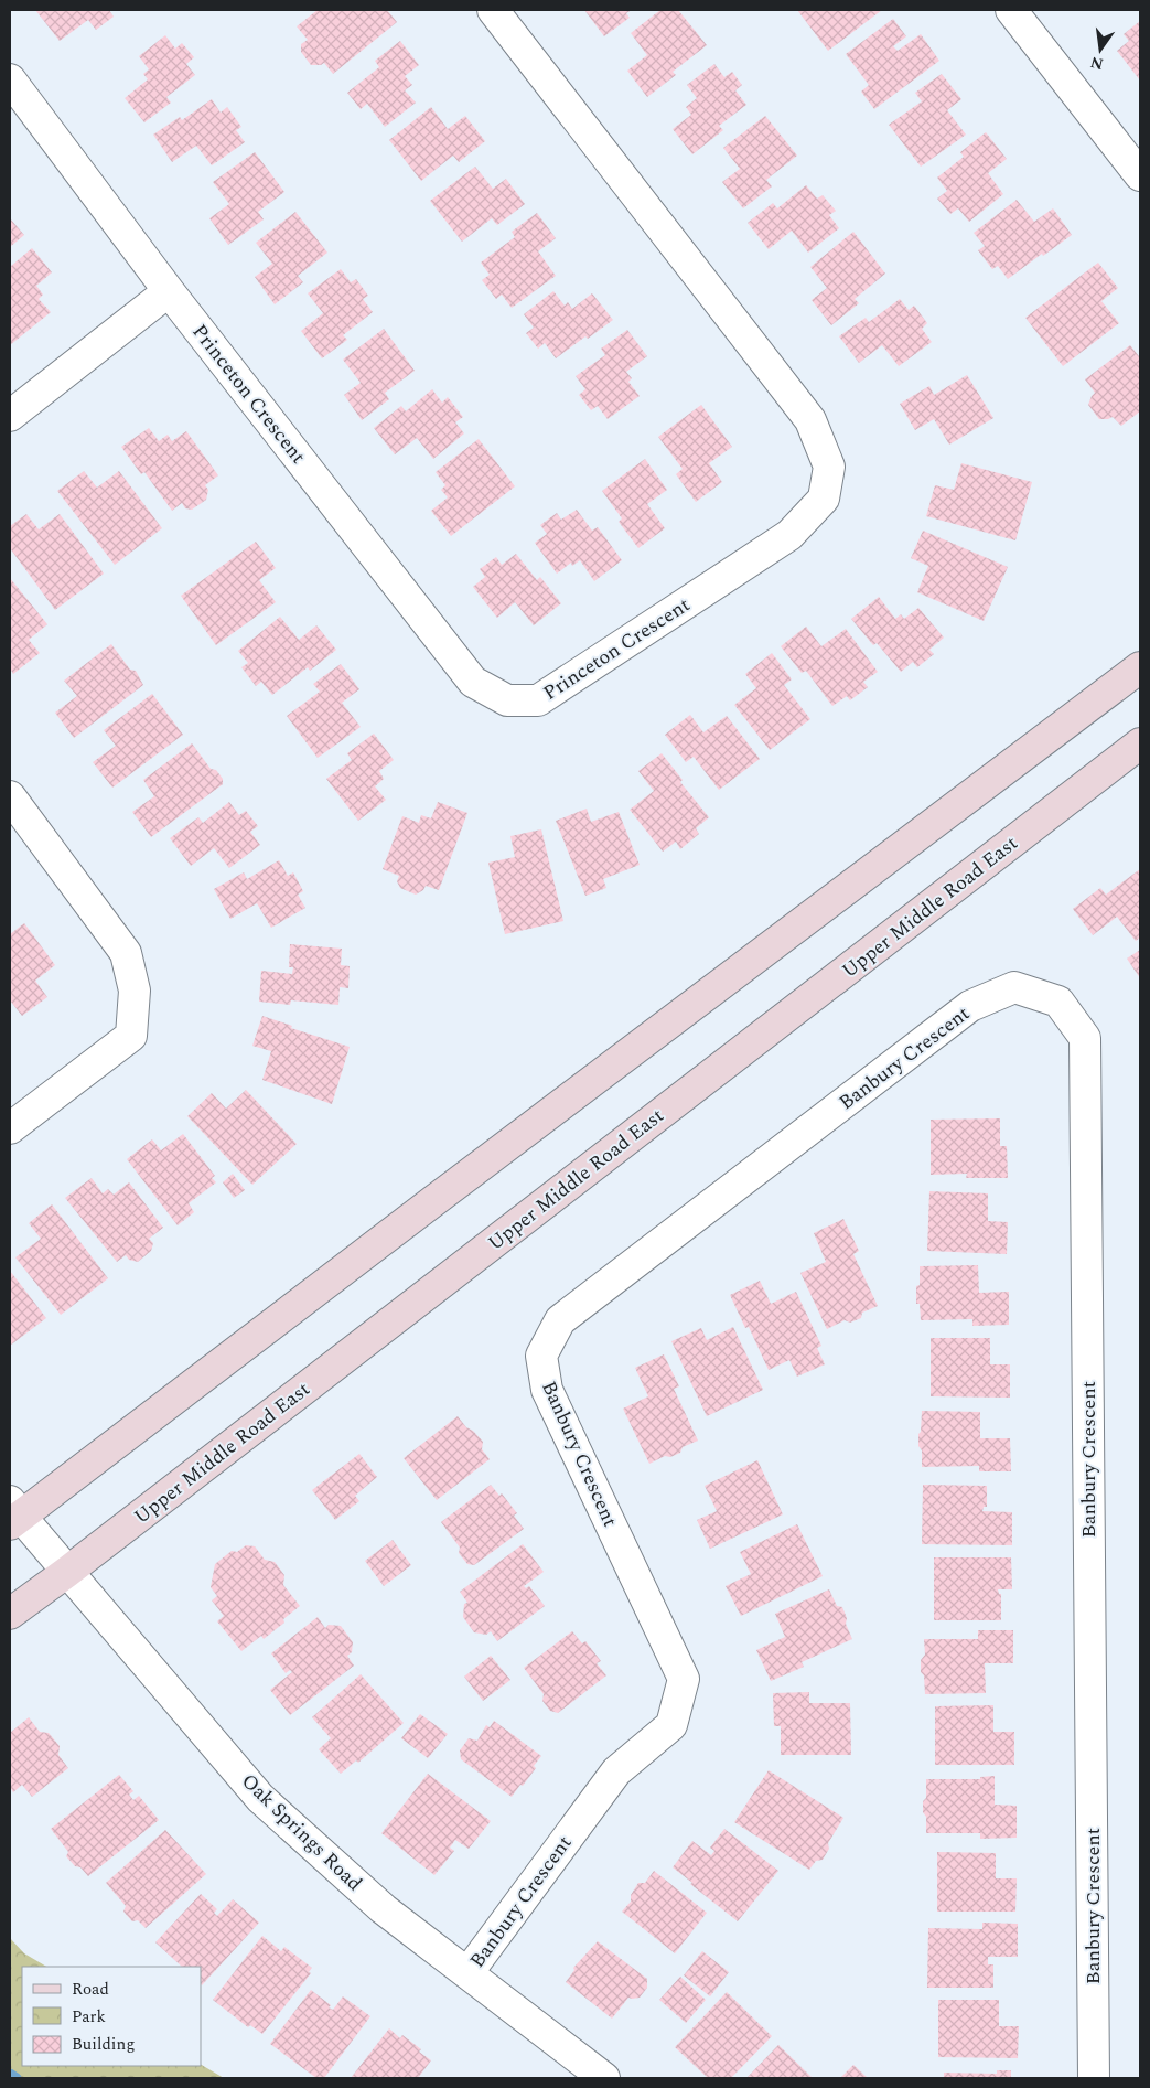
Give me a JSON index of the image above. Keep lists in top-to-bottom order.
{
  "streets": {
    "main road": ["Upper Middle Road East"],
    "street": ["Princeton Crescent", "Banbury Crescent", "Oak Springs Road"]
  },
  "crossings": [
    ["Upper Middle Road East", "Oak Springs Road"],
    ["Banbury Crescent", "Oak Springs Road"]
  ],
  "legend": ["Road", "Park", "Building"],
  "north": "bottom"
}
